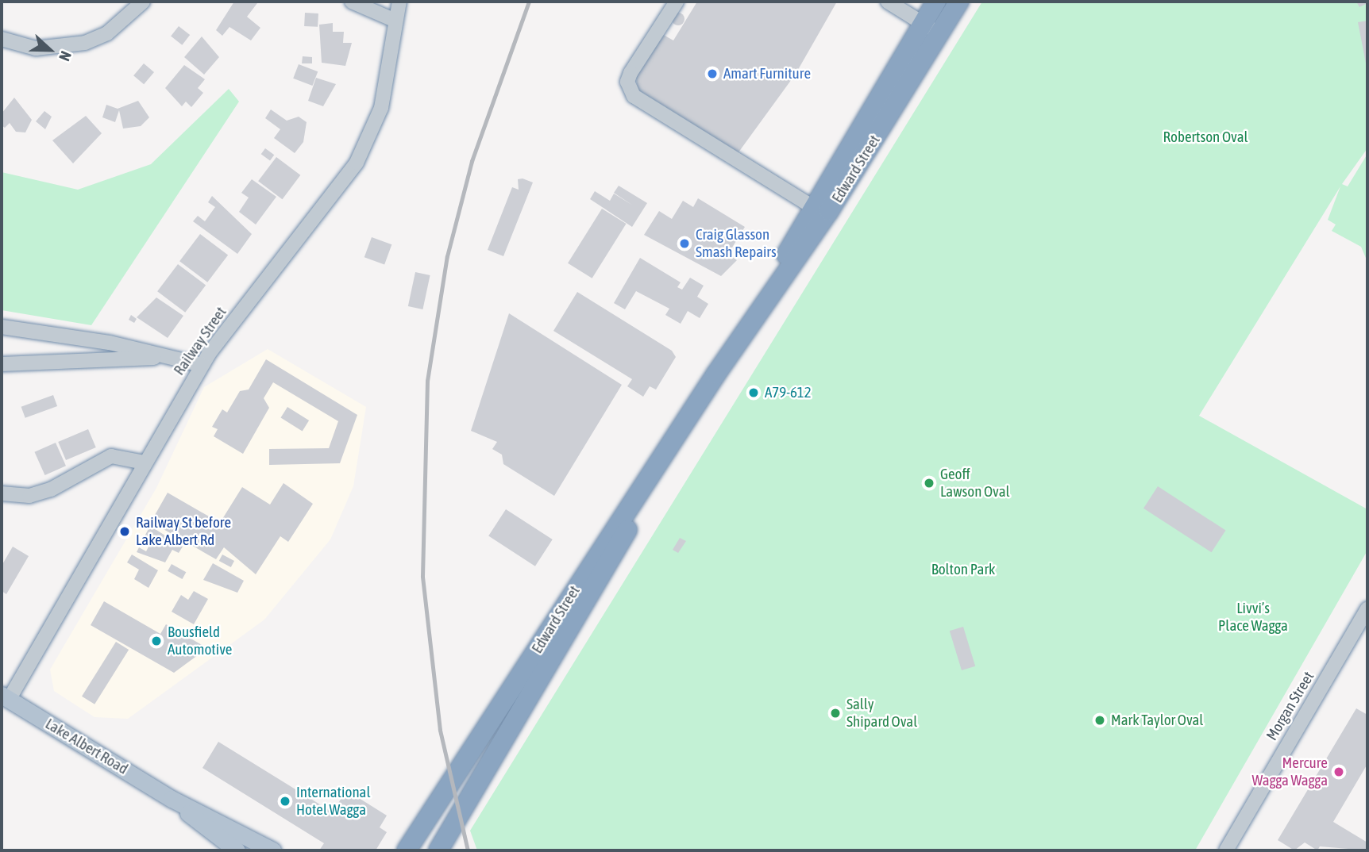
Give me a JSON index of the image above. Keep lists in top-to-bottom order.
{
  "streets": {
    "highway": ["Edward Street"],
    "main road": ["Lake Albert Road"],
    "street": ["Railway Street", "Morgan Street"]
  },
  "crossings": [
    ["Railway Street", "Lake Albert Road"]
  ],
  "parks": ["Robertson Oval", "Bolton Park", "Livvi’s Place Wagga"],
  "places": [
    "Amart Furniture",
    "Craig Glasson Smash Repairs",
    "A79-612",
    "Geoff Lawson Oval",
    "Railway St before Lake Albert Rd",
    "Bousfield Automotive",
    "Sally Shipard Oval",
    "Mark Taylor Oval",
    "Mercure Wagga Wagga",
    "International Hotel Wagga"
  ],
  "north": "right"
}
